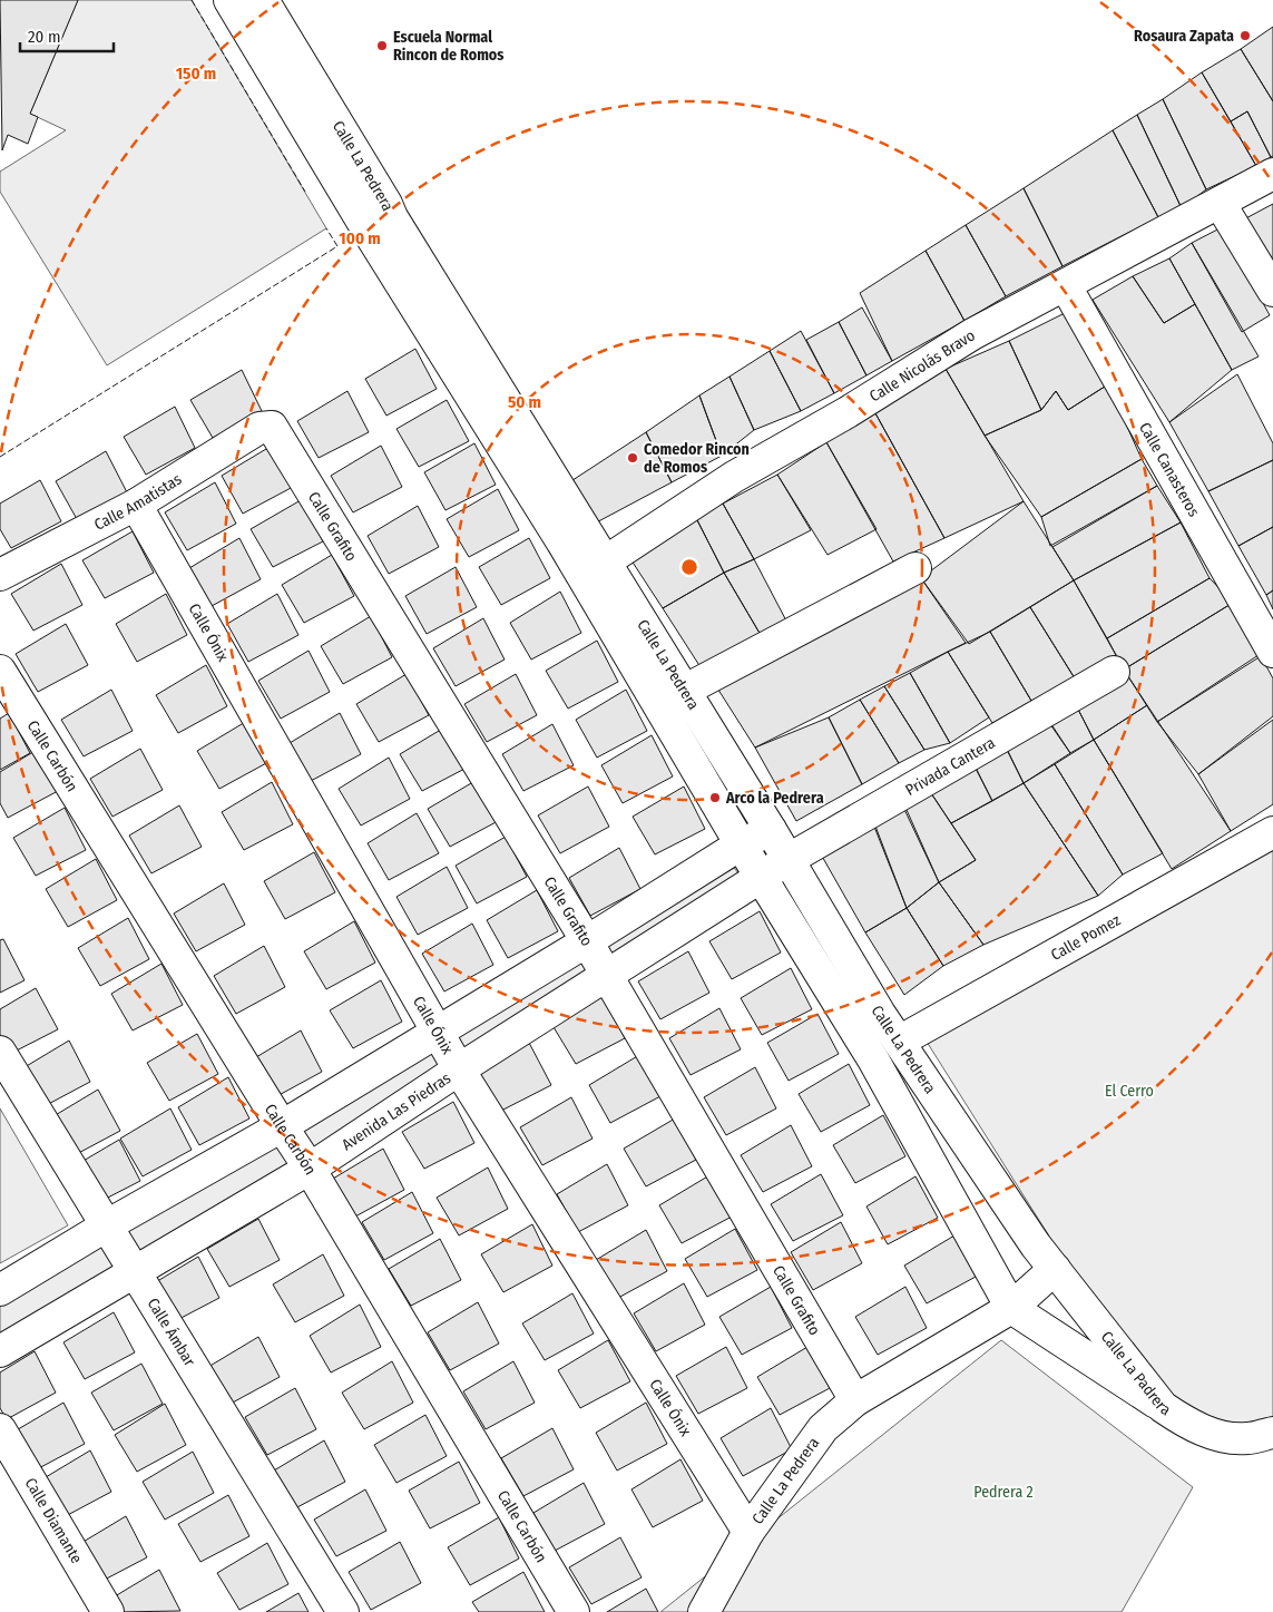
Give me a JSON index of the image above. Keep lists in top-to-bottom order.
{
  "streets": {
    "street": [
      "Calle La Pedrera",
      "Calle Nicolás Bravo",
      "Calle Canasteros",
      "Calle Amatistas",
      "Calle Grafito",
      "Calle Ónix",
      "Calle Carbón",
      "Privada Cantera",
      "Calle Pomez",
      "Avenida Las Piedras",
      "Calle Ámbar",
      "Calle La Padrera",
      "Calle Diamante"
    ]
  },
  "crossings": [
    ["Calle La Pedrera", "Calle Nicolás Bravo"],
    ["Calle La Pedrera", "Calle Grafito"],
    ["Calle La Pedrera", "Calle Ónix"],
    ["Calle La Pedrera", "Privada Cantera"],
    ["Calle La Pedrera", "Calle Pomez"],
    ["Calle La Pedrera", "Avenida Las Piedras"],
    ["Calle La Pedrera", "Calle La Padrera"],
    ["Calle Nicolás Bravo", "Calle Canasteros"],
    ["Calle Amatistas", "Calle Grafito"],
    ["Calle Amatistas", "Calle Ónix"],
    ["Calle Grafito", "Avenida Las Piedras"],
    ["Calle Ónix", "Avenida Las Piedras"],
    ["Calle Carbón", "Avenida Las Piedras"],
    ["Privada Cantera", "Avenida Las Piedras"],
    ["Avenida Las Piedras", "Calle Ámbar"]
  ],
  "parks": ["El Cerro", "Pedrera 2"],
  "places": [
    "Rosaura Zapata",
    "Escuela Normal Rincon de Romos",
    "Comedor Rincon de Romos",
    "Arco la Pedrera"
  ],
  "scale_bar": "20 m",
  "rings": ["150 m", "100 m", "50 m"]
}
